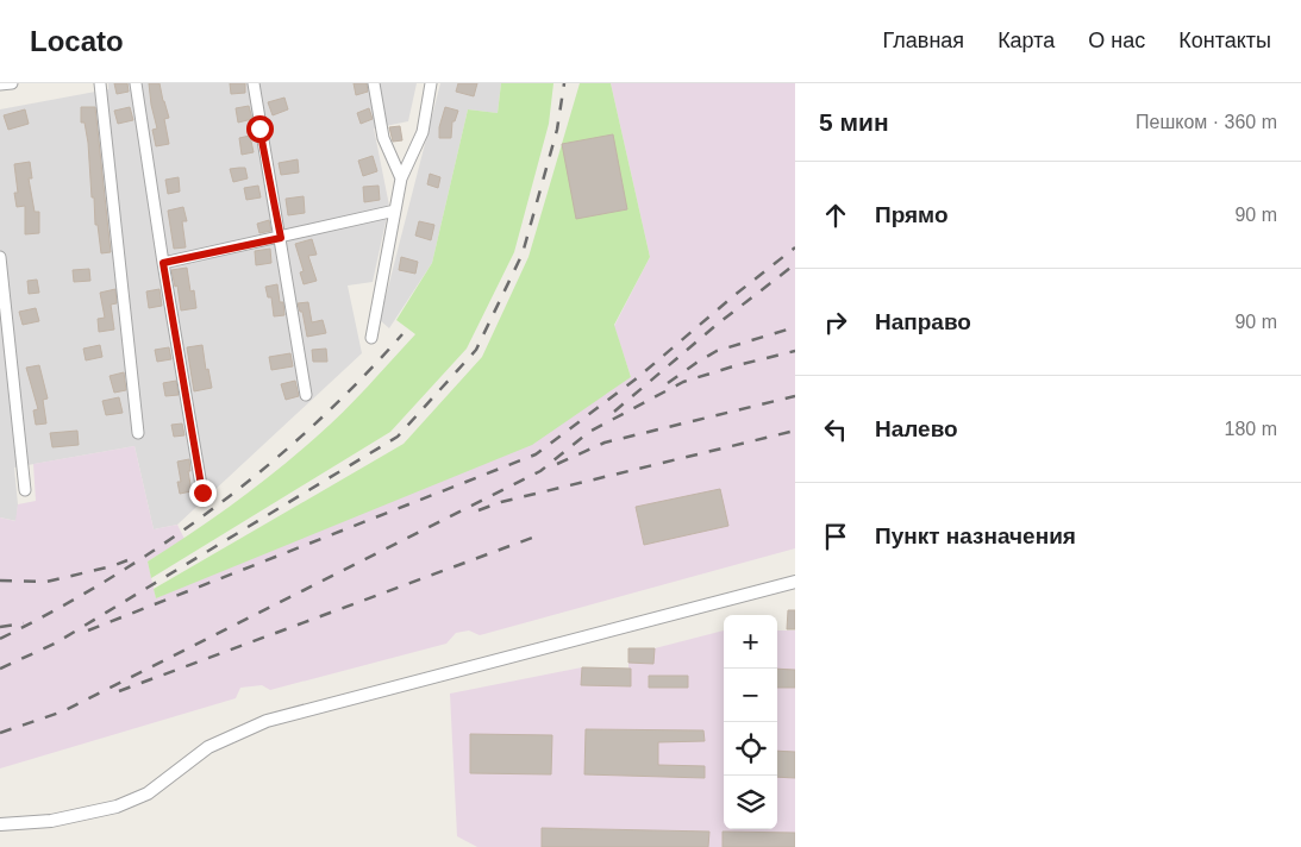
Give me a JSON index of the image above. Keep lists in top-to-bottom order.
{
  "page": {
    "header": "Locato",
    "nav": [
      "Главная",
      "Карта",
      "О нас",
      "Контакты"
    ],
    "heading": ["5 мин", "Пешком · 360 m"],
    "list": [
      ["Прямо", "90 m"],
      ["Направо", "90 m"],
      ["Налево", "180 m"],
      "Пункт назначения"
    ],
    "map_buttons": ["+", "−"]
  }
}
